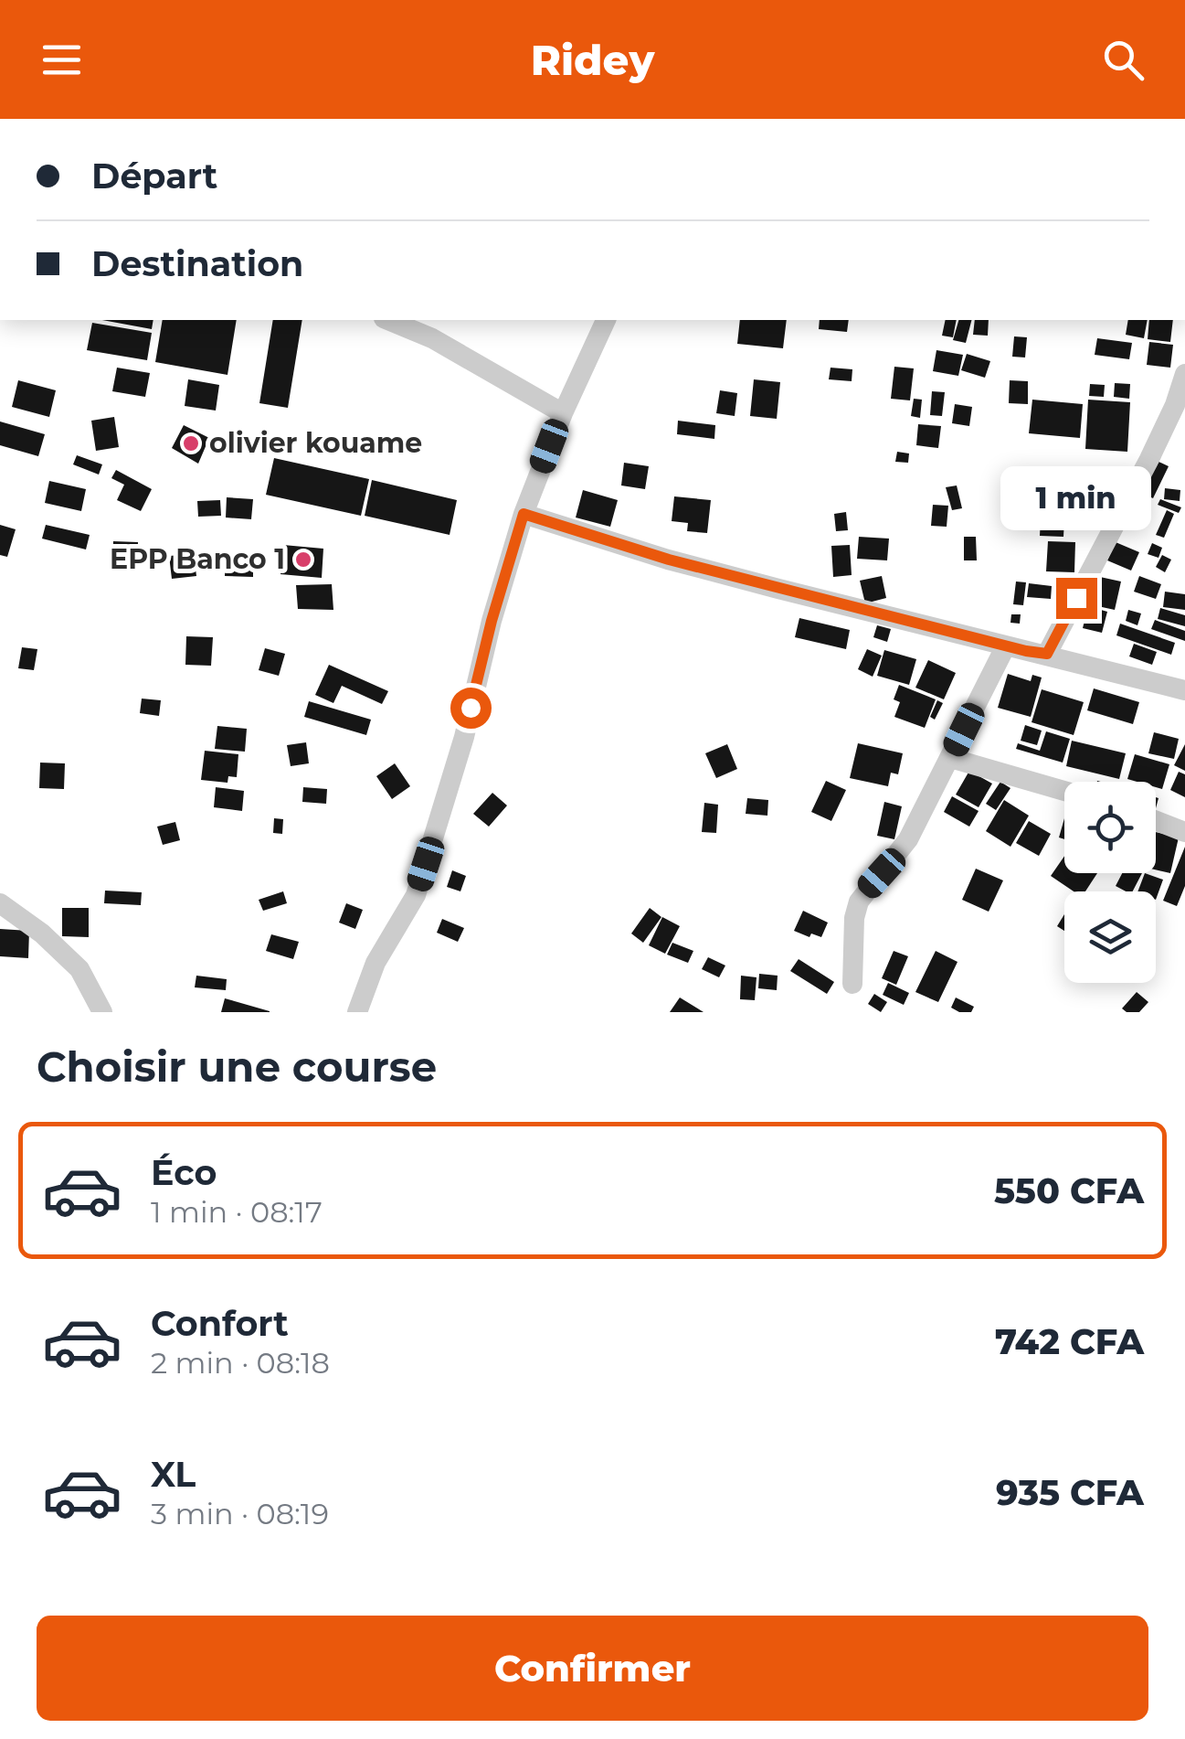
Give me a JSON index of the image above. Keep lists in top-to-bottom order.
{
  "places": ["olivier kouame", "EPP Banco 1"],
  "page": {
    "header": "Ridey",
    "banner": ["Départ", "Destination"],
    "bubble": "1 min",
    "heading": "Choisir une course",
    "list": [
      {
        "name": "Éco",
        "note": "1 min · 08:17",
        "value": "550 CFA"
      },
      {
        "name": "Confort",
        "note": "2 min · 08:18",
        "value": "742 CFA"
      },
      {
        "name": "XL",
        "note": "3 min · 08:19",
        "value": "935 CFA"
      }
    ],
    "buttons": "Confirmer"
  }
}
